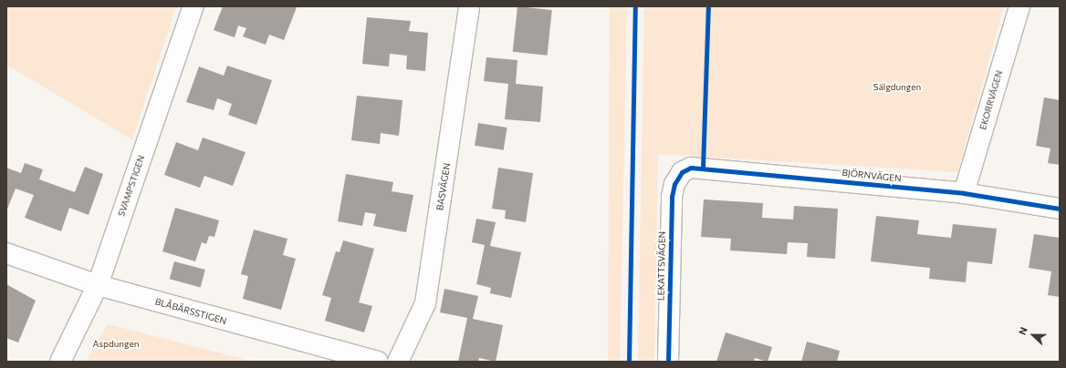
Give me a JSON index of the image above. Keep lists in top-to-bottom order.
{
  "streets": {
    "street": [
      "EKORRVÄGEN",
      "BJÖRNVÄGEN",
      "SVAMPSTIGEN",
      "BASVÄGEN",
      "LEKATTSVÄGEN",
      "BLÅBÄRSSTIGEN"
    ]
  },
  "crossings": [
    ["EKORRVÄGEN", "BJÖRNVÄGEN"],
    ["BJÖRNVÄGEN", "LEKATTSVÄGEN"],
    ["SVAMPSTIGEN", "BLÅBÄRSSTIGEN"]
  ],
  "parks": ["Sälgdungen", "Aspdungen"],
  "north": "left"
}
